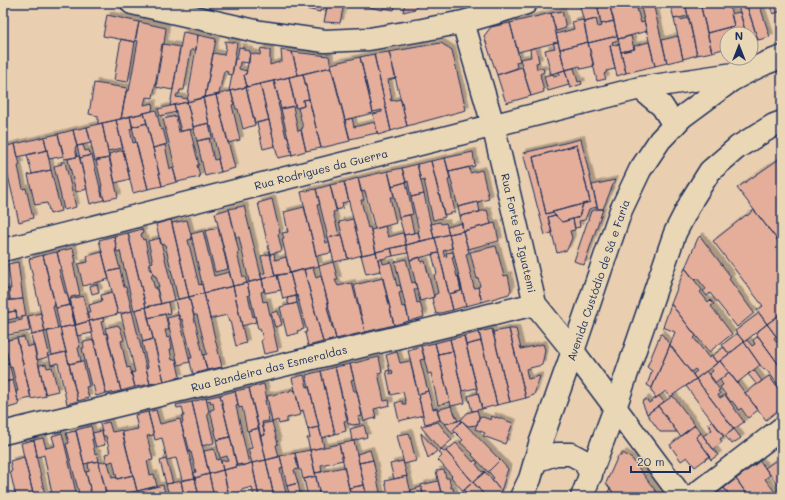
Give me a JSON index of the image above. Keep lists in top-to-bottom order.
{
  "streets": {
    "street": [
      "Rua Rodrigues da Guerra",
      "Rua Forte de Iguatemi",
      "Avenida Custódio de Sá e Faria",
      "Rua Bandeira das Esmeraldas"
    ]
  },
  "crossings": [
    ["Rua Rodrigues da Guerra", "Rua Forte de Iguatemi"],
    ["Rua Rodrigues da Guerra", "Avenida Custódio de Sá e Faria"],
    ["Rua Forte de Iguatemi", "Avenida Custódio de Sá e Faria"],
    ["Rua Forte de Iguatemi", "Rua Bandeira das Esmeraldas"]
  ],
  "scale_bar": "20 m",
  "north": "top"
}
